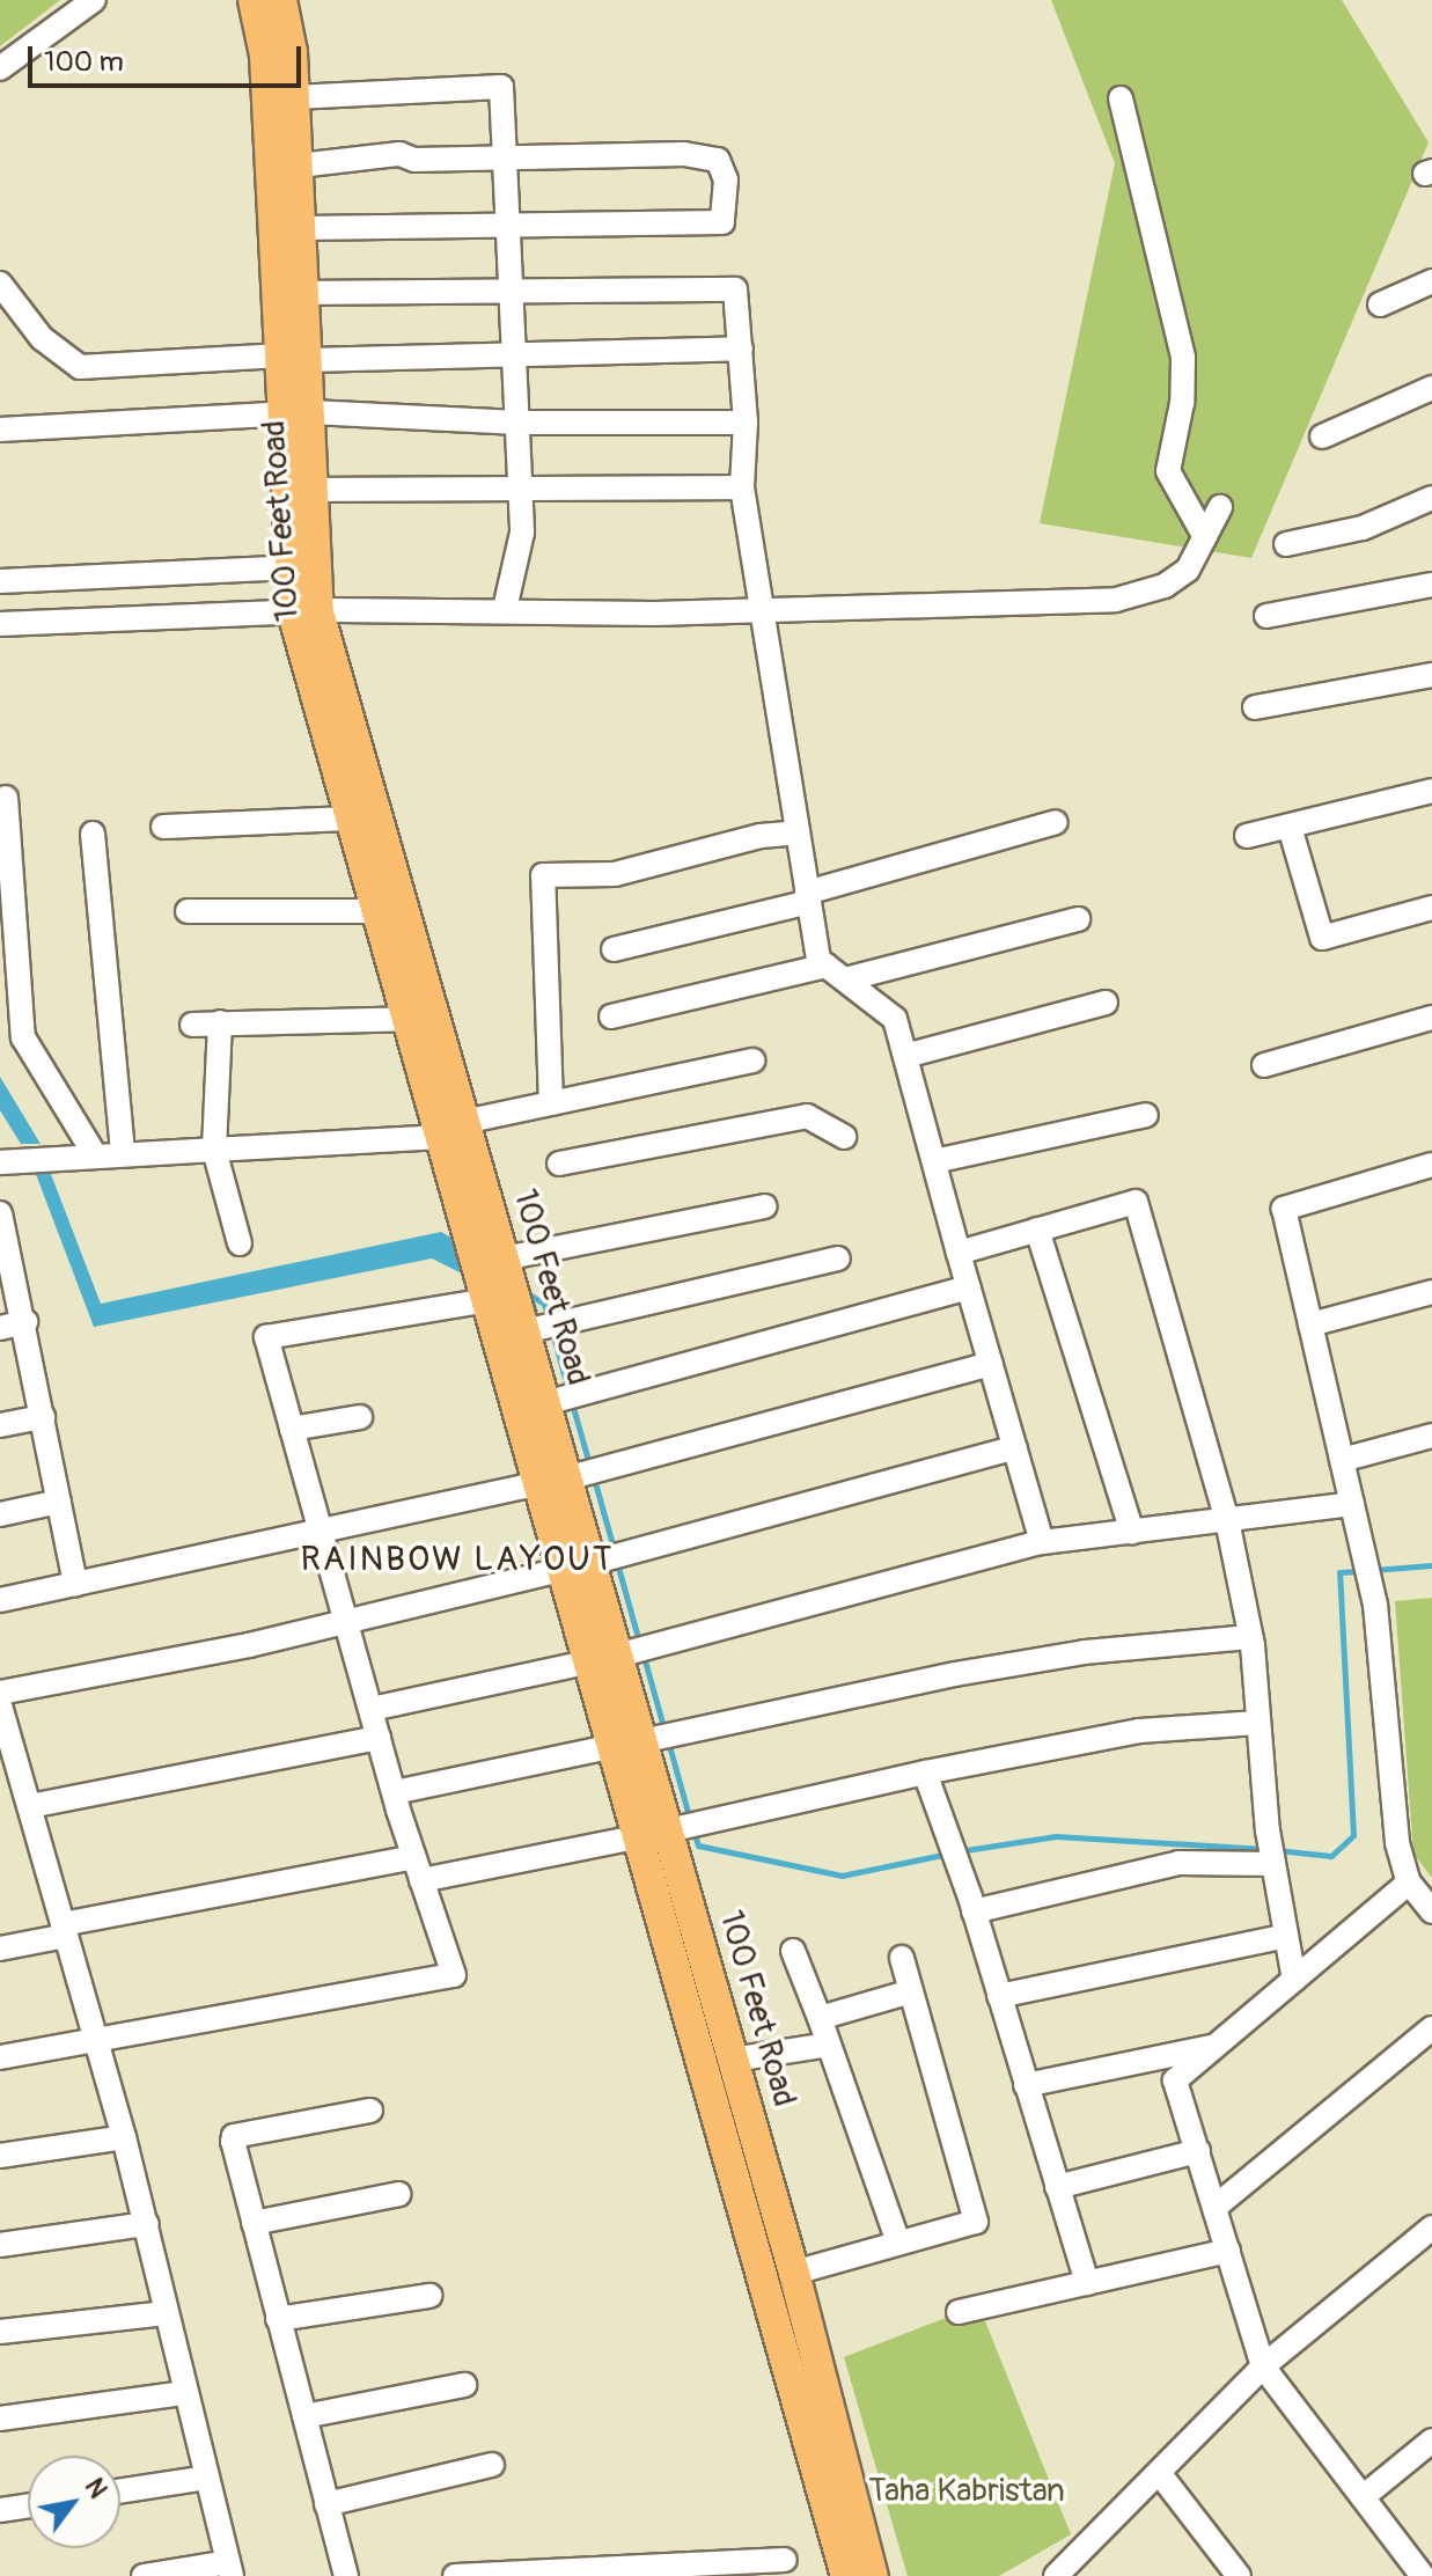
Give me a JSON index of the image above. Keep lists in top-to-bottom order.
{
  "streets": {
    "main road": ["100 Feet Road"]
  },
  "districts": ["RAINBOW LAYOUT"],
  "parks": ["Taha Kabristan"],
  "scale_bar": "100 m",
  "north": "top right"
}
